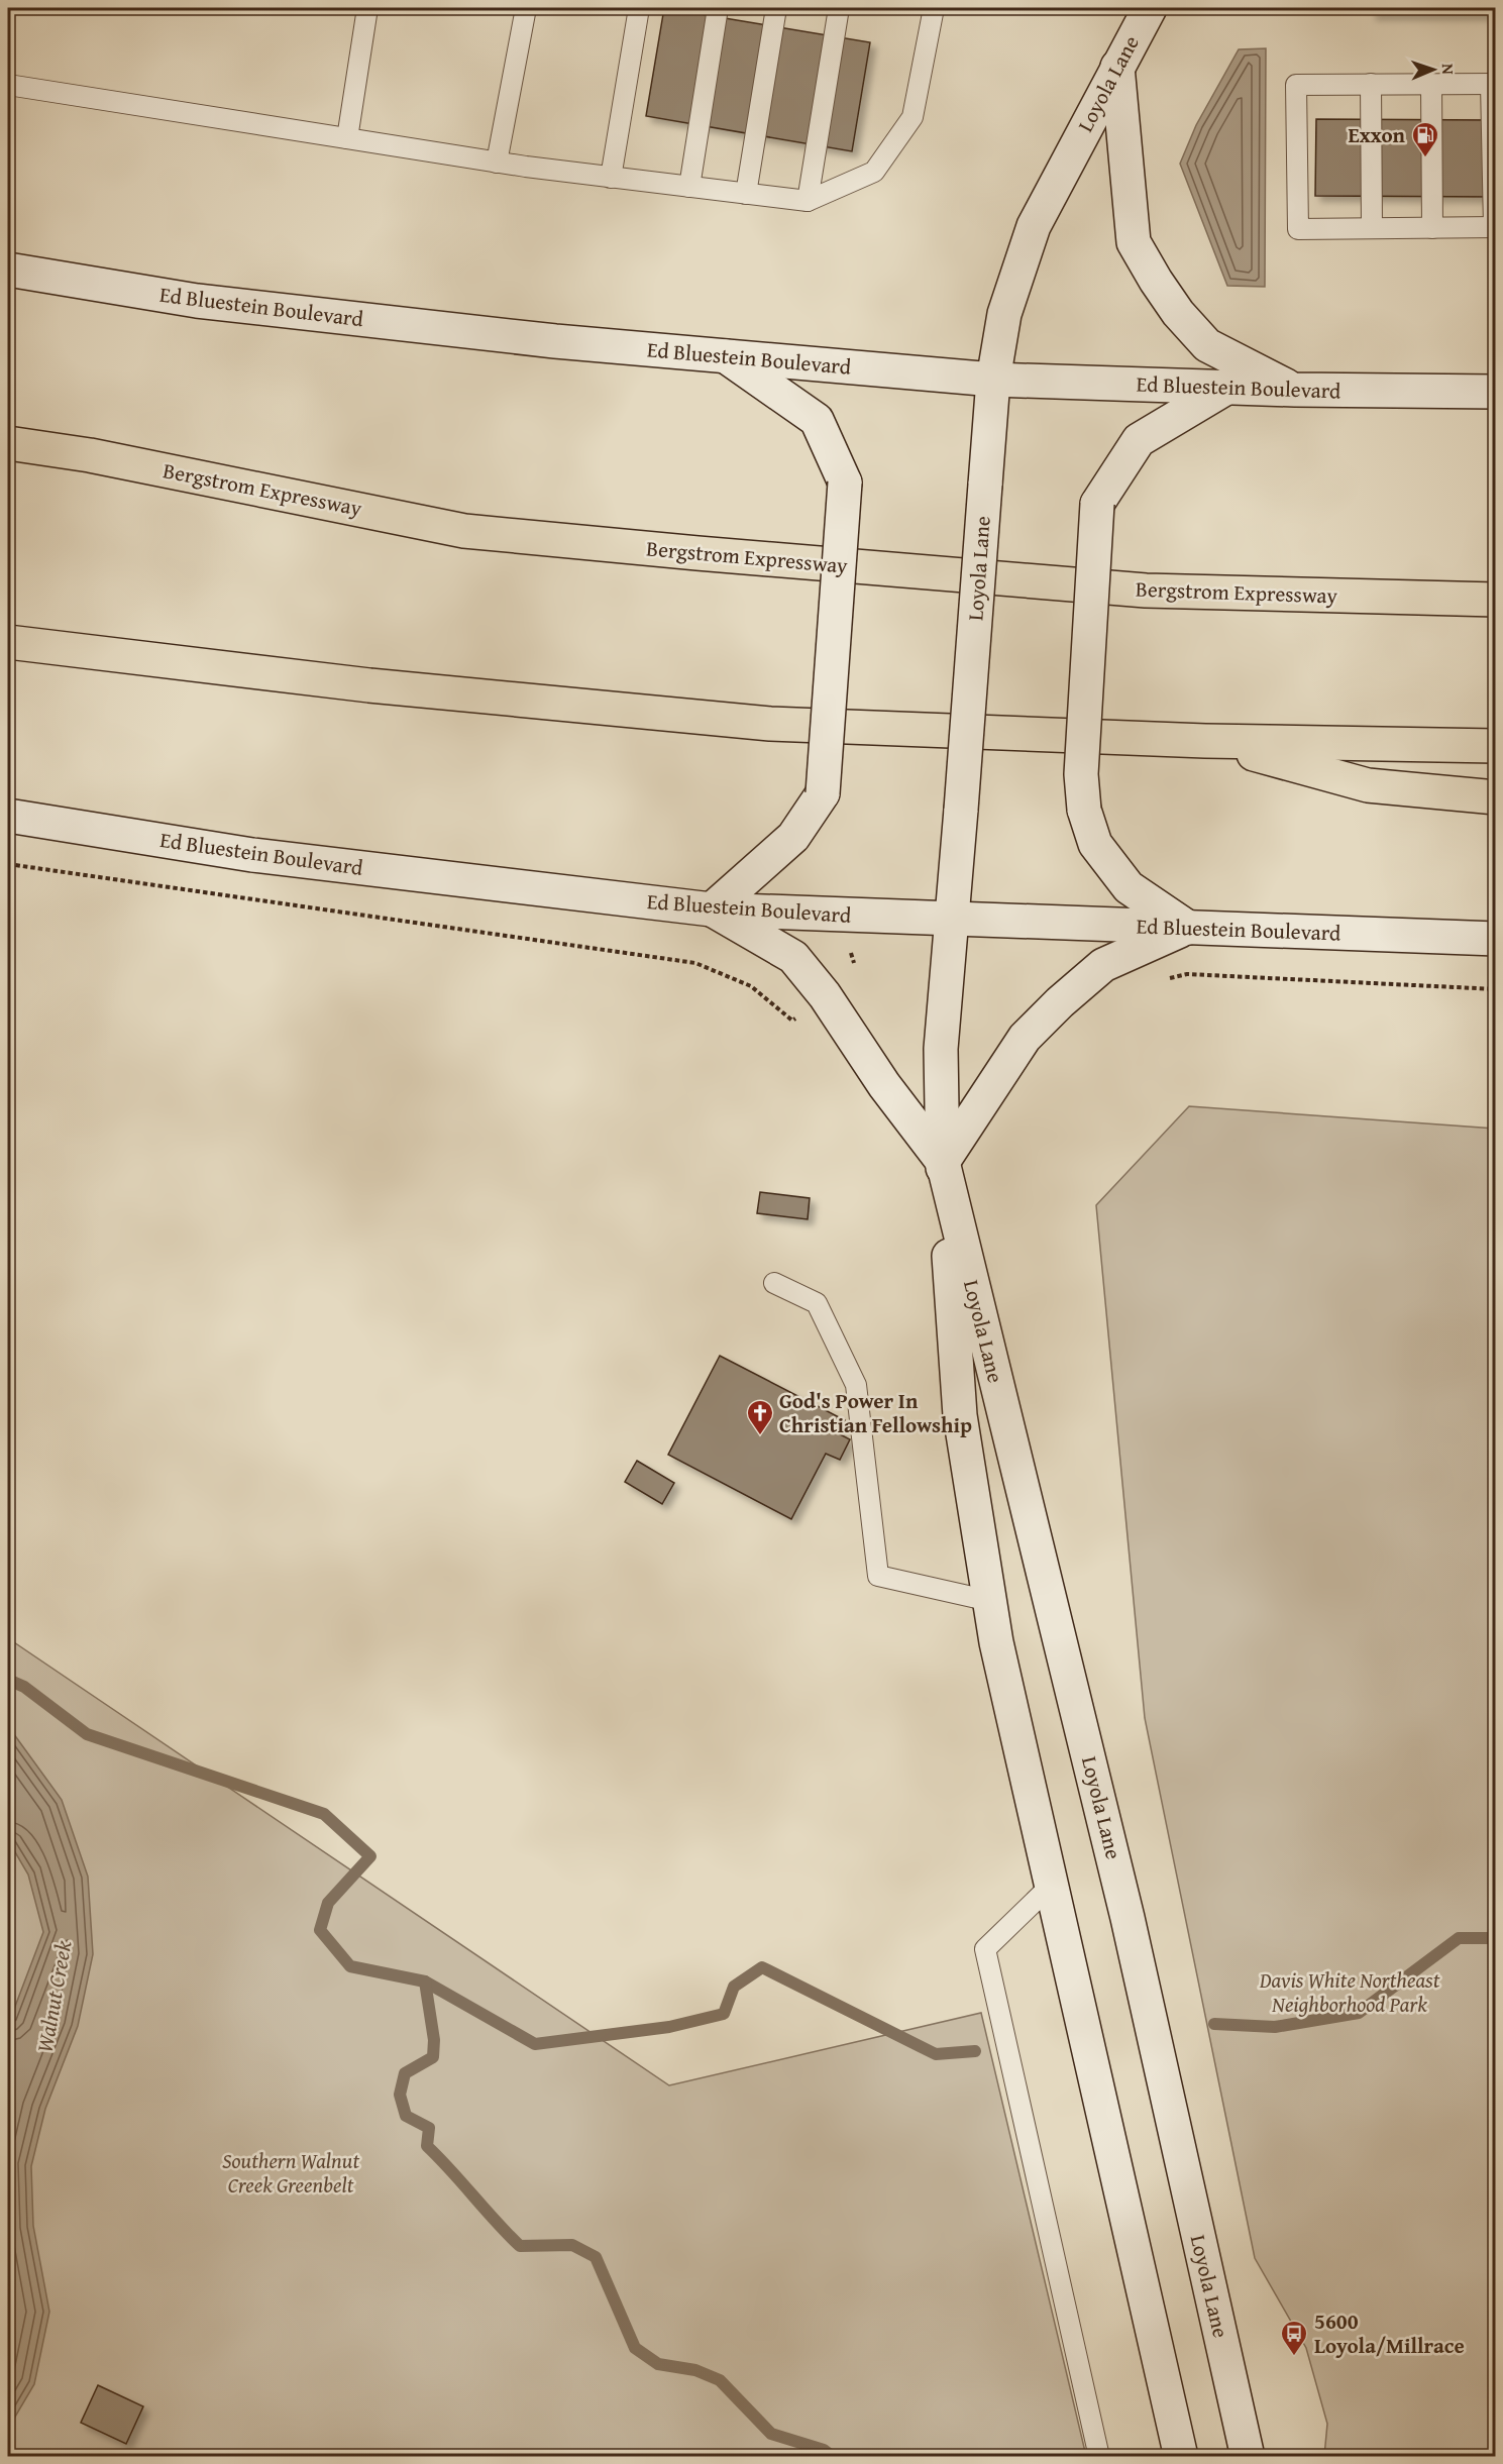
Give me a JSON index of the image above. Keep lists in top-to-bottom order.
{
  "streets": {
    "highway": ["Bergstrom Expressway"],
    "main road": ["Loyola Lane", "Ed Bluestein Boulevard"]
  },
  "crossings": [
    ["Loyola Lane", "Ed Bluestein Boulevard"]
  ],
  "water": ["Walnut Creek"],
  "parks": ["Davis White Northeast Neighborhood Park", "Southern Walnut Creek Greenbelt"],
  "places": {
    "fuel station": ["Exxon"],
    "church": ["God's Power In Christian Fellowship"],
    "bus stop": ["5600 Loyola/Millrace"]
  },
  "north": "right"
}
